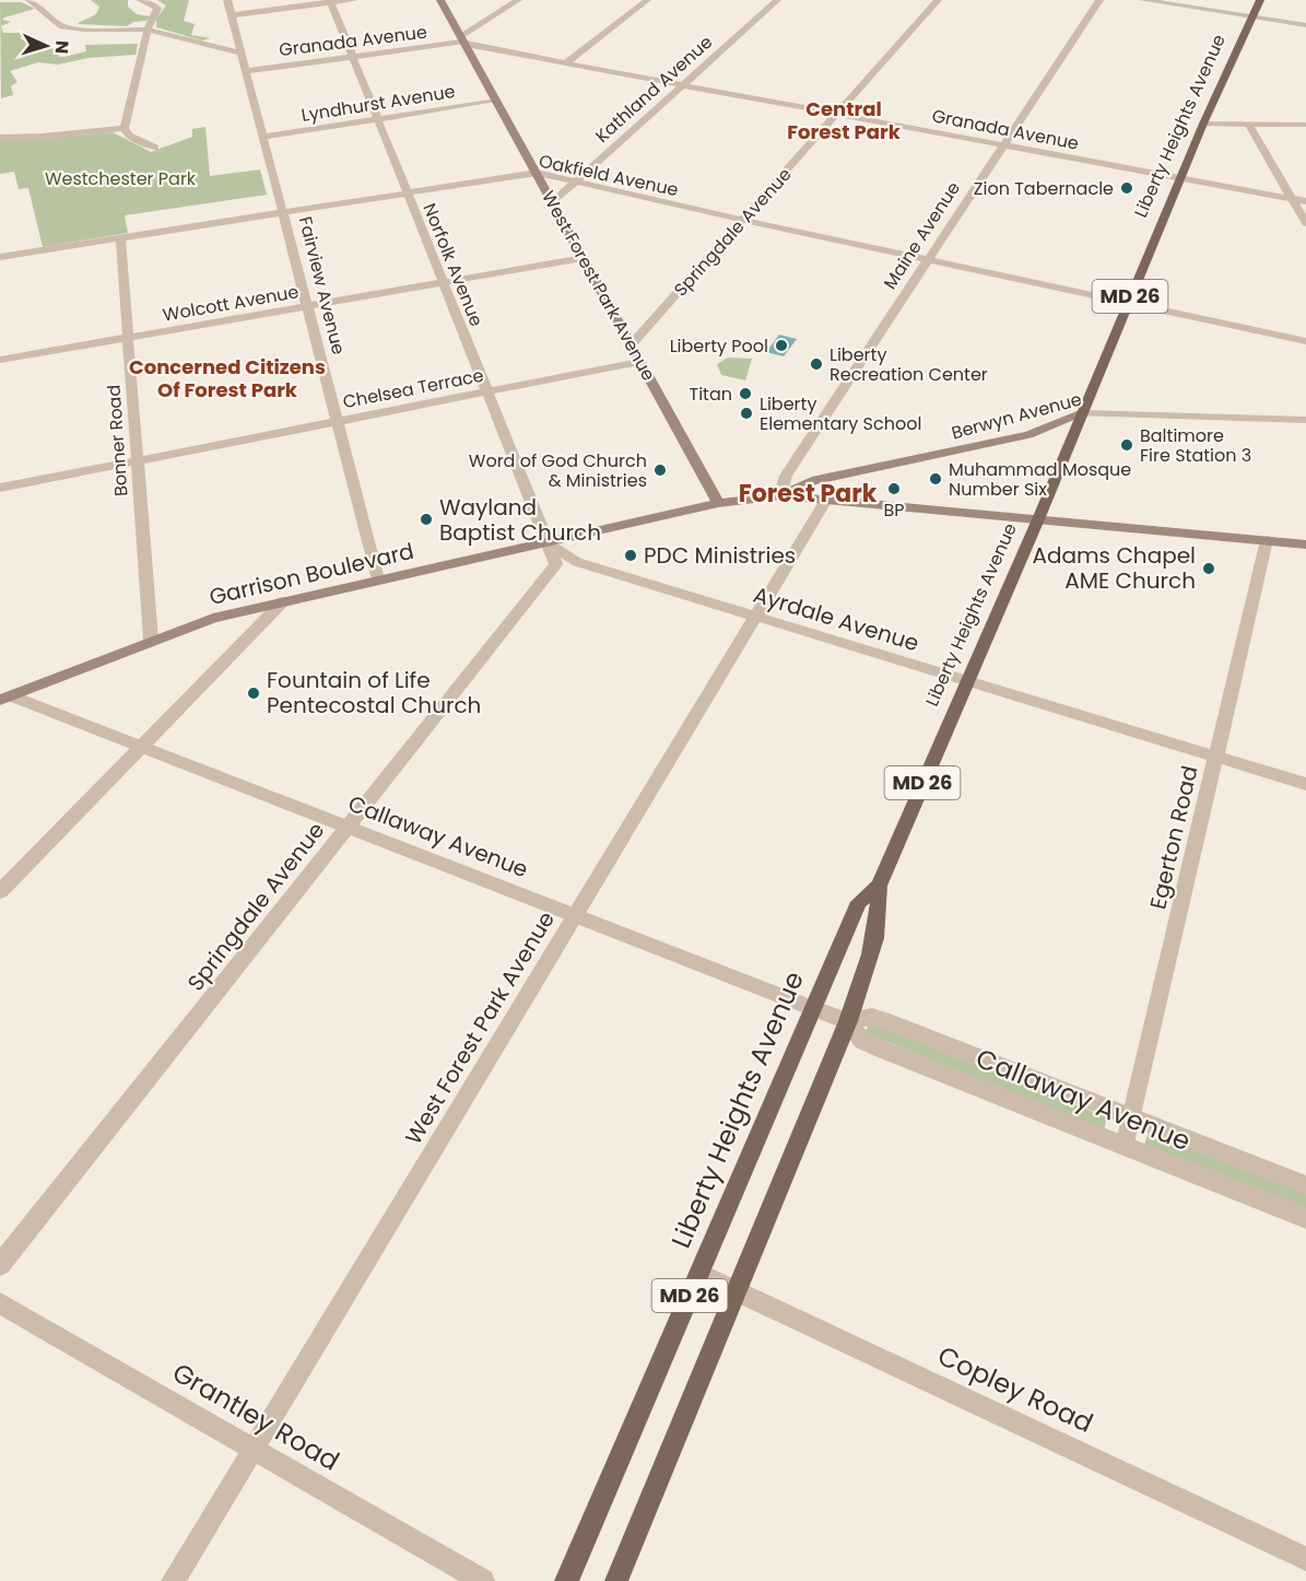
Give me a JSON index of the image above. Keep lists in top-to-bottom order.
{
  "streets": {
    "main road": [
      "Liberty Heights Avenue",
      "West Forest Park Avenue",
      "MD 26",
      "Berwyn Avenue",
      "Garrison Boulevard"
    ],
    "street": [
      "Granada Avenue",
      "Kathland Avenue",
      "Lyndhurst Avenue",
      "Oakfield Avenue",
      "Springdale Avenue",
      "Maine Avenue",
      "Norfolk Avenue",
      "Fairview Avenue",
      "Wolcott Avenue",
      "Chelsea Terrace",
      "Bonner Road",
      "Ayrdale Avenue",
      "Callaway Avenue",
      "Egerton Road",
      "Copley Road",
      "Grantley Road"
    ]
  },
  "crossings": [
    ["Granada Avenue", "Kathland Avenue"],
    ["Granada Avenue", "Liberty Heights Avenue"],
    ["Granada Avenue", "Springdale Avenue"],
    ["Granada Avenue", "Maine Avenue"],
    ["Granada Avenue", "Norfolk Avenue"],
    ["Granada Avenue", "Fairview Avenue"],
    ["Granada Avenue", "West Forest Park Avenue"],
    ["Kathland Avenue", "Oakfield Avenue"],
    ["Kathland Avenue", "West Forest Park Avenue"],
    ["Lyndhurst Avenue", "Norfolk Avenue"],
    ["Lyndhurst Avenue", "Fairview Avenue"],
    ["Lyndhurst Avenue", "West Forest Park Avenue"],
    ["Liberty Heights Avenue", "Oakfield Avenue"],
    ["Liberty Heights Avenue", "Berwyn Avenue"],
    ["Liberty Heights Avenue", "Garrison Boulevard"],
    ["Liberty Heights Avenue", "Ayrdale Avenue"],
    ["Liberty Heights Avenue", "Callaway Avenue"],
    ["Liberty Heights Avenue", "Copley Road"],
    ["Oakfield Avenue", "Springdale Avenue"],
    ["Oakfield Avenue", "Maine Avenue"],
    ["Oakfield Avenue", "Norfolk Avenue"],
    ["Oakfield Avenue", "Fairview Avenue"],
    ["Oakfield Avenue", "West Forest Park Avenue"],
    ["Oakfield Avenue", "Bonner Road"],
    ["Springdale Avenue", "Norfolk Avenue"],
    ["Springdale Avenue", "West Forest Park Avenue"],
    ["Springdale Avenue", "Garrison Boulevard"],
    ["Springdale Avenue", "Ayrdale Avenue"],
    ["Springdale Avenue", "Callaway Avenue"],
    ["Maine Avenue", "Berwyn Avenue"],
    ["Maine Avenue", "Garrison Boulevard"],
    ["Norfolk Avenue", "Wolcott Avenue"],
    ["Norfolk Avenue", "Chelsea Terrace"],
    ["Norfolk Avenue", "Garrison Boulevard"],
    ["Norfolk Avenue", "Ayrdale Avenue"],
    ["Fairview Avenue", "Wolcott Avenue"],
    ["Fairview Avenue", "Chelsea Terrace"],
    ["Fairview Avenue", "Garrison Boulevard"],
    ["West Forest Park Avenue", "Wolcott Avenue"],
    ["West Forest Park Avenue", "Chelsea Terrace"],
    ["West Forest Park Avenue", "Garrison Boulevard"],
    ["West Forest Park Avenue", "Ayrdale Avenue"],
    ["West Forest Park Avenue", "Callaway Avenue"],
    ["West Forest Park Avenue", "Grantley Road"],
    ["Wolcott Avenue", "Bonner Road"],
    ["Chelsea Terrace", "Bonner Road"],
    ["Berwyn Avenue", "Garrison Boulevard"],
    ["Bonner Road", "Garrison Boulevard"],
    ["Garrison Boulevard", "Ayrdale Avenue"],
    ["Garrison Boulevard", "Callaway Avenue"],
    ["Garrison Boulevard", "Egerton Road"],
    ["Ayrdale Avenue", "Egerton Road"],
    ["Callaway Avenue", "Egerton Road"]
  ],
  "districts": ["Central Forest Park", "Concerned Citizens Of Forest Park", "Forest Park"],
  "parks": ["Westchester Park"],
  "places": [
    "Zion Tabernacle",
    "Liberty Pool",
    "Liberty Recreation Center",
    "Titan",
    "Liberty Elementary School",
    "Baltimore Fire Station 3",
    "Word of God Church & Ministries",
    "Muhammad Mosque Number Six",
    "BP",
    "Wayland Baptist Church",
    "PDC Ministries",
    "Adams Chapel AME Church",
    "Fountain of Life Pentecostal Church"
  ],
  "north": "right"
}
